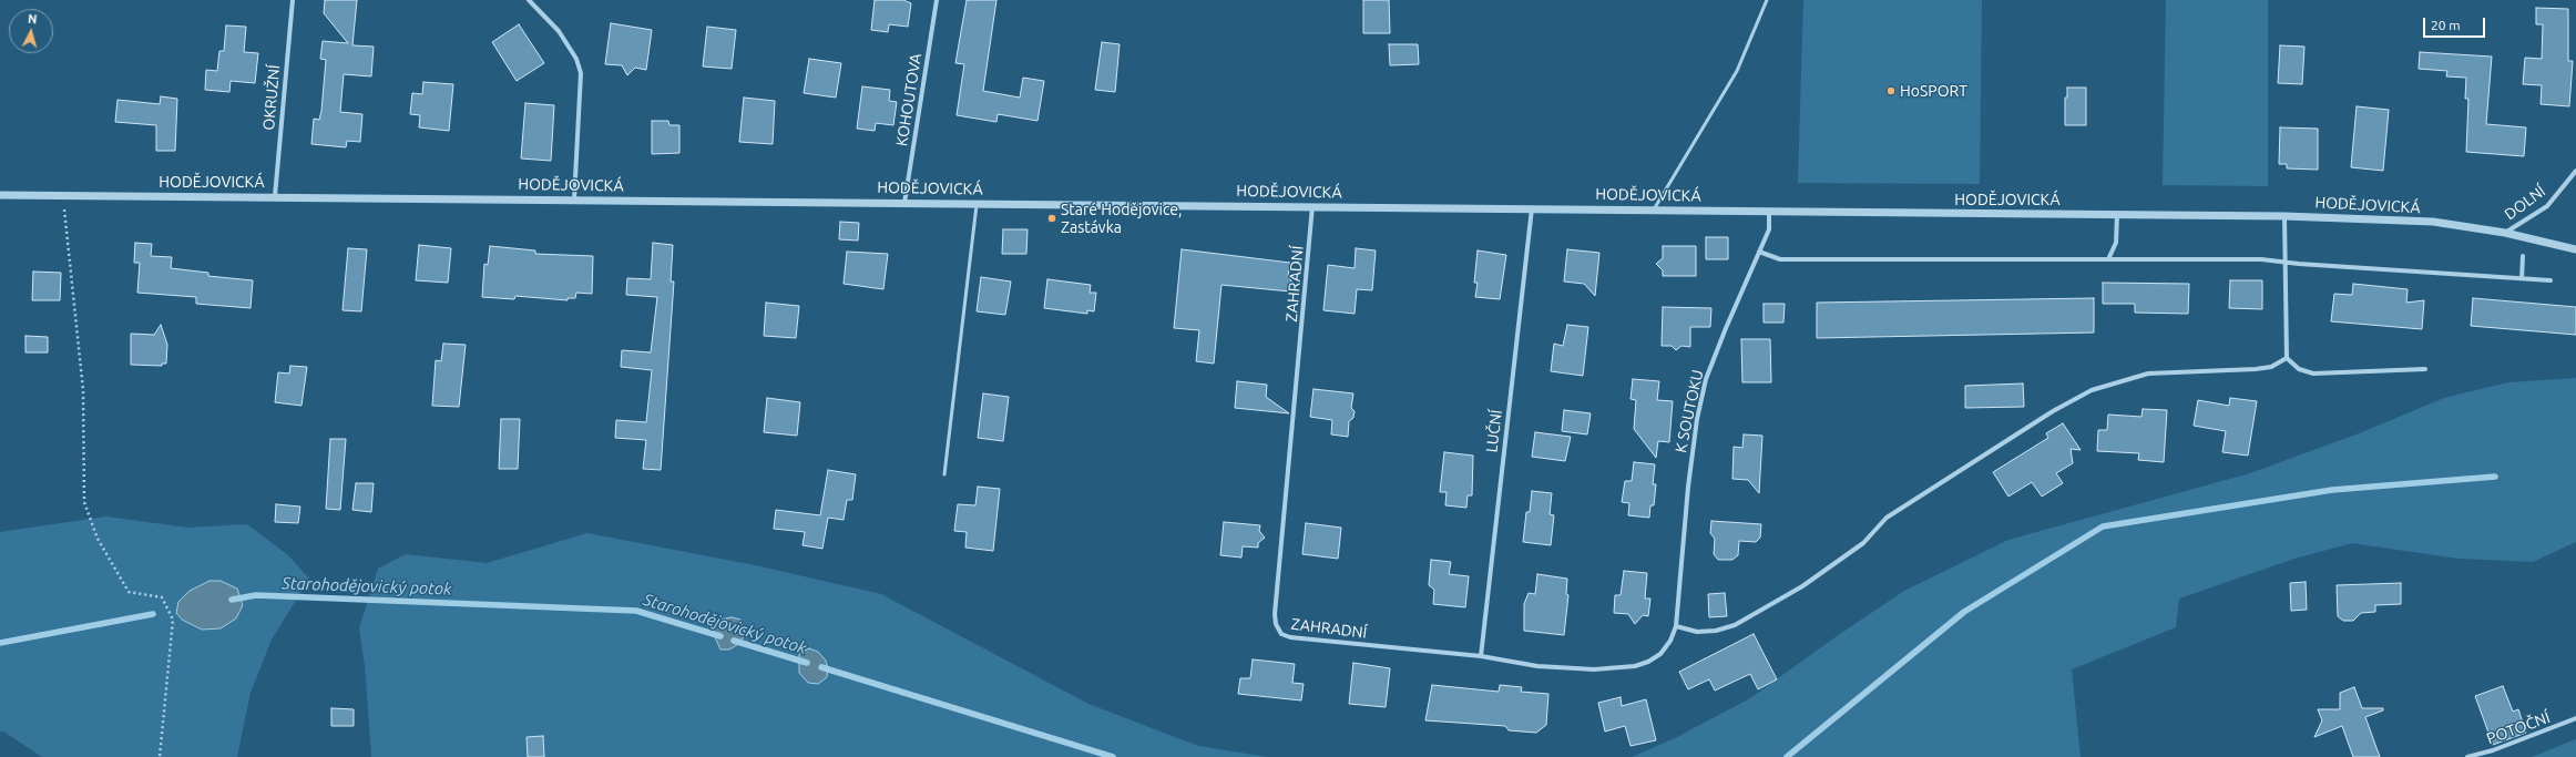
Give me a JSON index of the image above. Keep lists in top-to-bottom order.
{
  "streets": {
    "street": [
      "OKRUŽNÍ",
      "KOHOUTOVA",
      "HODĚJOVICKÁ",
      "DOLNÍ",
      "ZAHRADNÍ",
      "K SOUTOKU",
      "LUČNÍ",
      "POTOČNÍ"
    ]
  },
  "crossings": [
    ["OKRUŽNÍ", "HODĚJOVICKÁ"],
    ["KOHOUTOVA", "HODĚJOVICKÁ"],
    ["HODĚJOVICKÁ", "DOLNÍ"],
    ["HODĚJOVICKÁ", "ZAHRADNÍ"],
    ["HODĚJOVICKÁ", "K SOUTOKU"],
    ["HODĚJOVICKÁ", "LUČNÍ"],
    ["ZAHRADNÍ", "K SOUTOKU"],
    ["ZAHRADNÍ", "LUČNÍ"]
  ],
  "water": ["Starohodějovický potok"],
  "places": ["HoSPORT", "Staré Hodějovice, Zastávka"],
  "scale_bar": "20 m",
  "north": "top"
}
